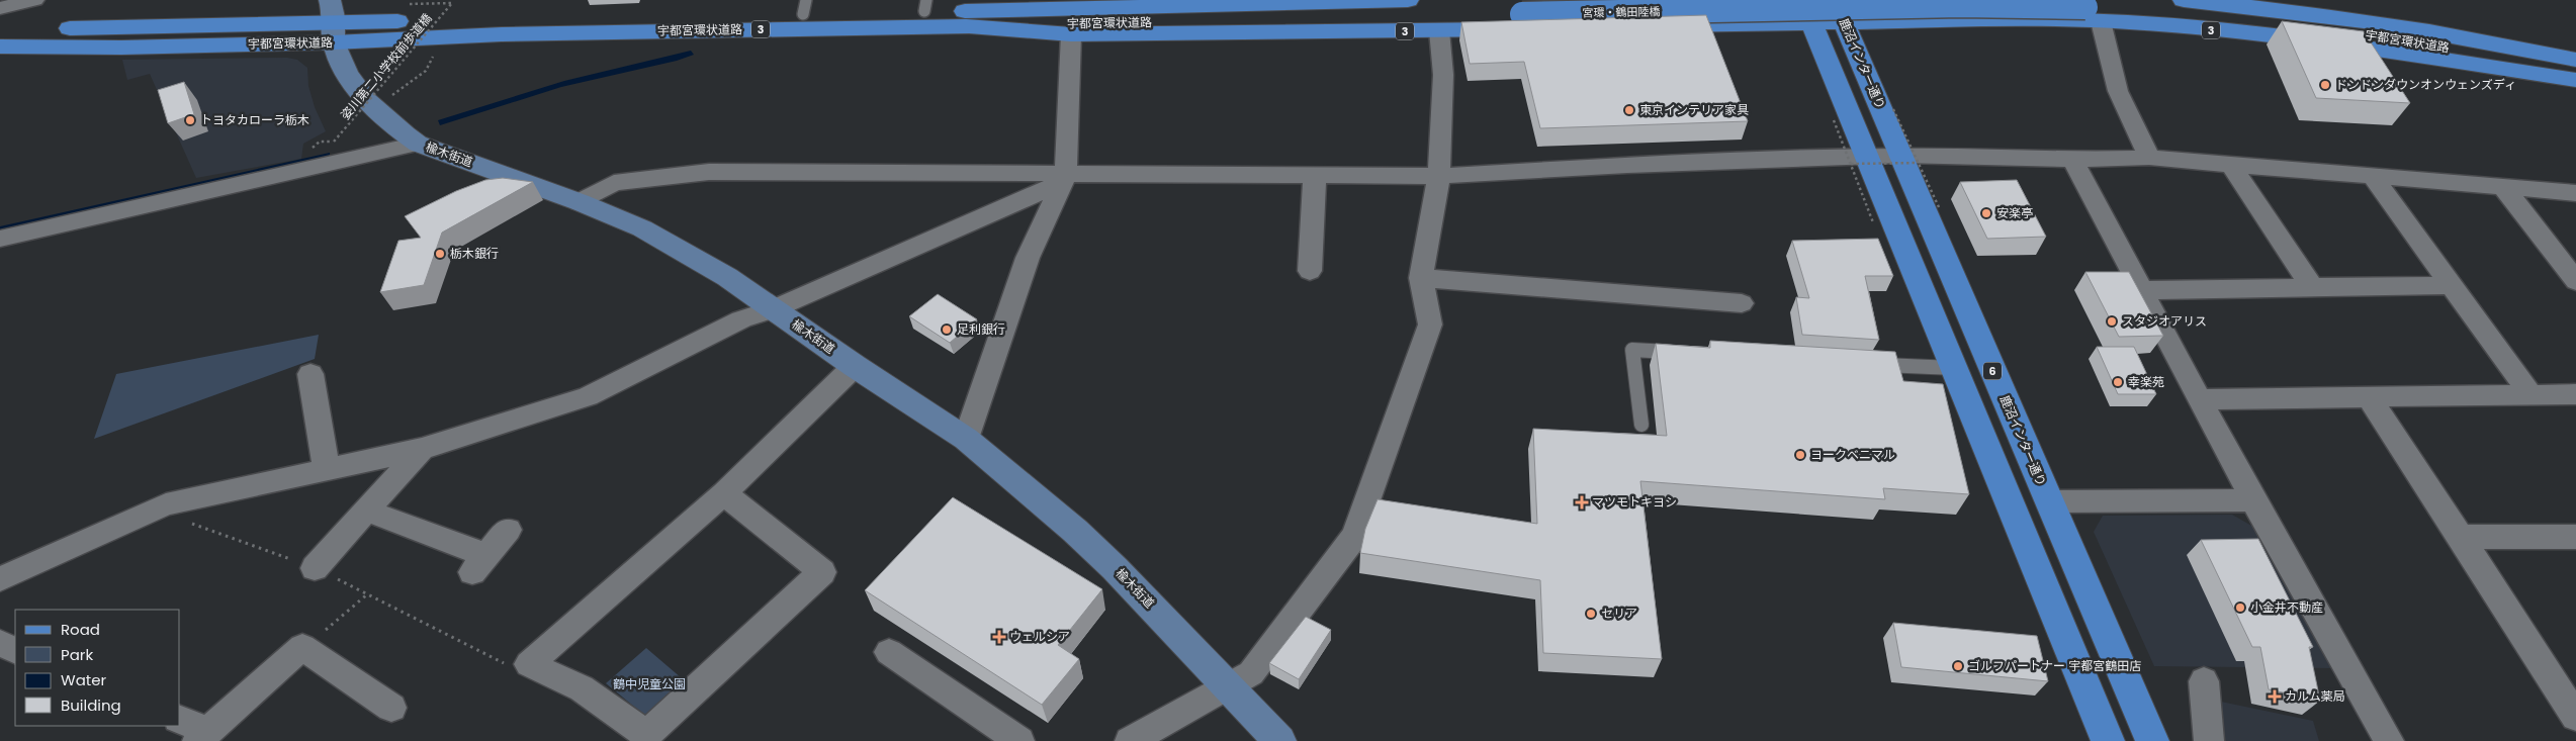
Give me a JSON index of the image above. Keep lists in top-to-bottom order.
{
  "streets": {
    "main road": [
      "宮環・鶴田陸橋",
      "宇都宮環状道路",
      "3",
      "鹿沼インター通り",
      "6"
    ],
    "street": ["楡木街道"],
    "path": ["姿川第二小学校前歩道橋"]
  },
  "crossings": [
    ["宮環・鶴田陸橋", "宇都宮環状道路"],
    ["宮環・鶴田陸橋", "3"],
    ["宇都宮環状道路", "3"],
    ["宇都宮環状道路", "楡木街道"],
    ["3", "鹿沼インター通り"]
  ],
  "parks": ["鶴中児童公園"],
  "places": {
    "other": [
      "ドンドンダウンオンウェンズディ",
      "東京インテリア家具",
      "トヨタカローラ栃木",
      "安楽亭",
      "栃木銀行",
      "スタジオアリス",
      "足利銀行",
      "幸楽苑",
      "ヨークベニマル",
      "小金井不動産",
      "セリア",
      "ゴルフパートナー 宇都宮鶴田店"
    ],
    "health": ["マツモトキヨシ", "ウェルシア", "カルム薬局"]
  },
  "legend": [
    "Road",
    "Park",
    "Water",
    "Building"
  ]
}
